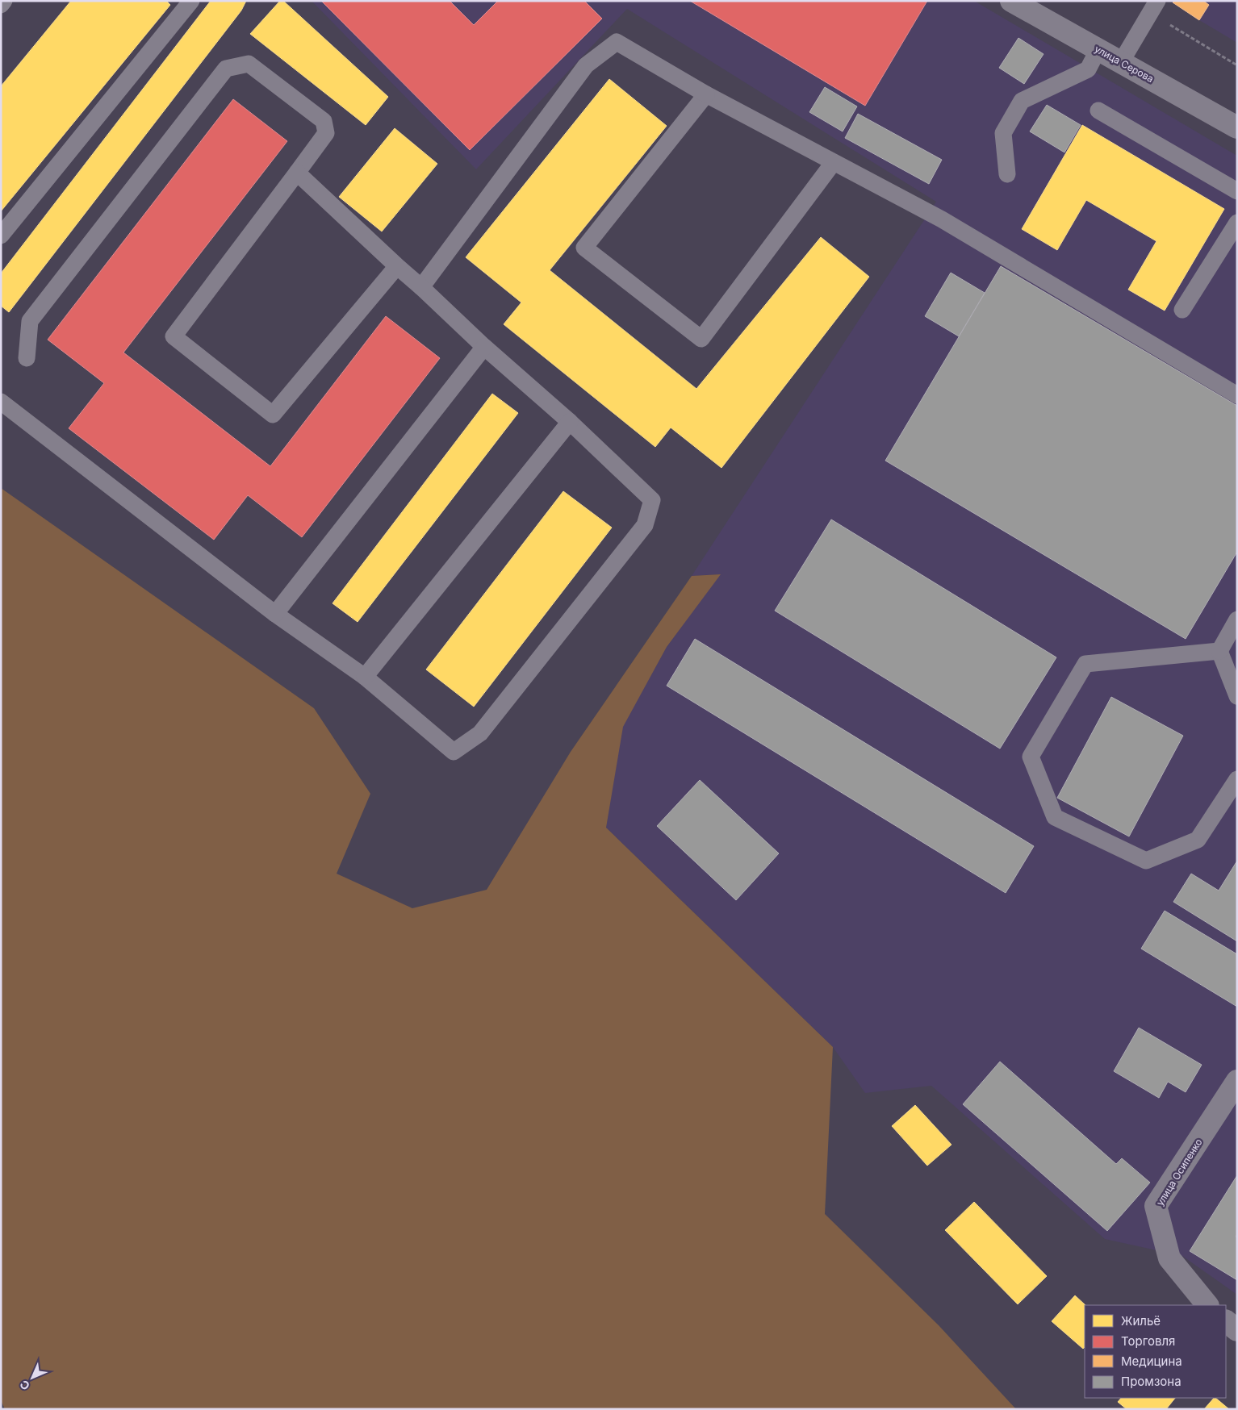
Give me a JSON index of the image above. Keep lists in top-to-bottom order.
{
  "streets": {
    "street": ["улица Серова", "улица Осипенко"]
  },
  "legend": [
    "Жильё",
    "Торговля",
    "Медицина",
    "Промзона"
  ],
  "north": "bottom left"
}
